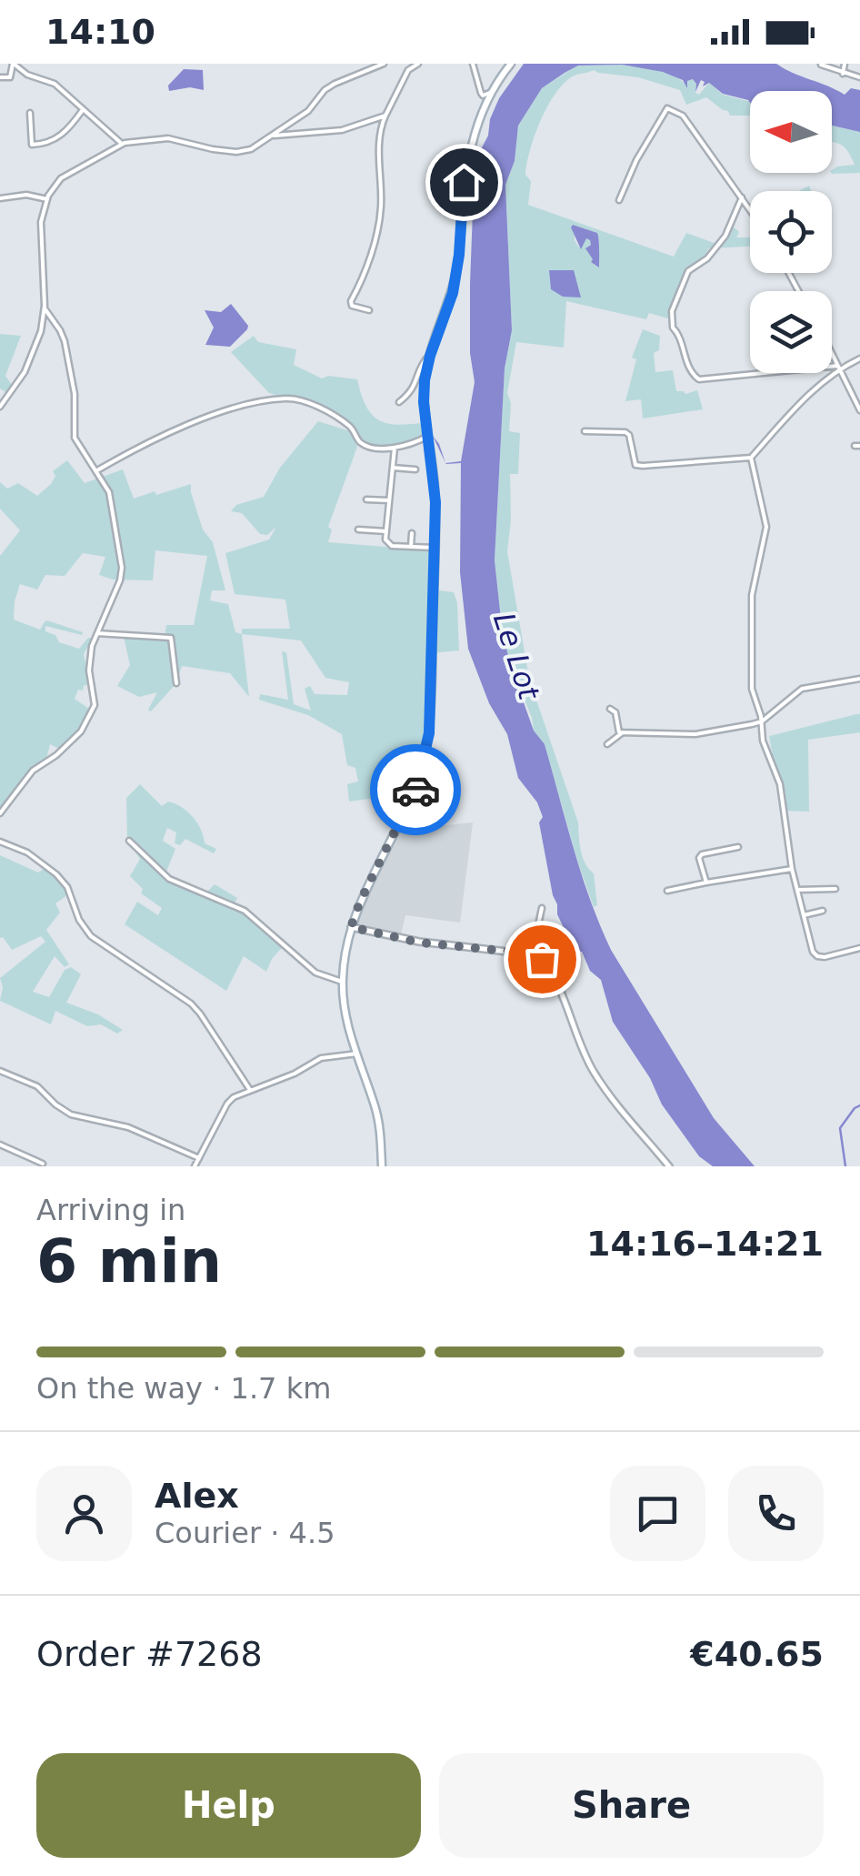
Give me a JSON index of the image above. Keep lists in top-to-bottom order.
{
  "water": ["Le Lot"],
  "north": "left",
  "page": {
    "status": "14:10",
    "heading": ["6 min", "Arriving in", "14:16–14:21"],
    "panel": [
      "Alex",
      "Courier · 4.5",
      "Order #7268",
      "€40.65"
    ],
    "bar": "On the way · 1.7 km",
    "buttons": ["Help", "Share"]
  }
}
